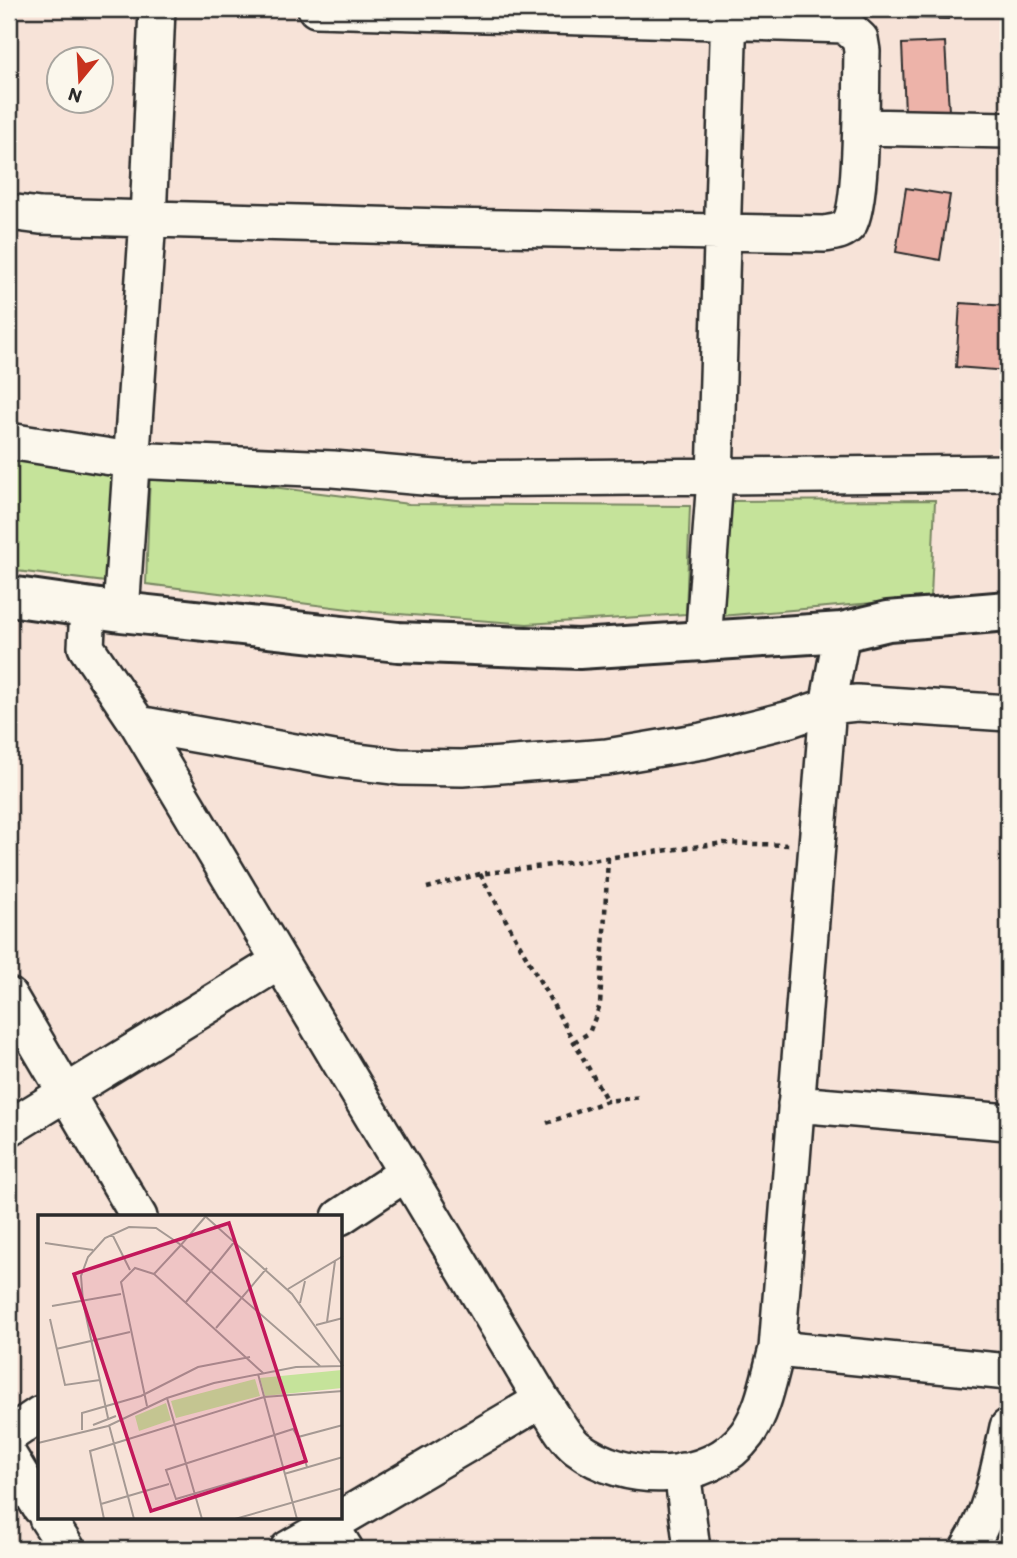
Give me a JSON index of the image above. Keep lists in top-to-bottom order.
{
  "north": "bottom"
}
